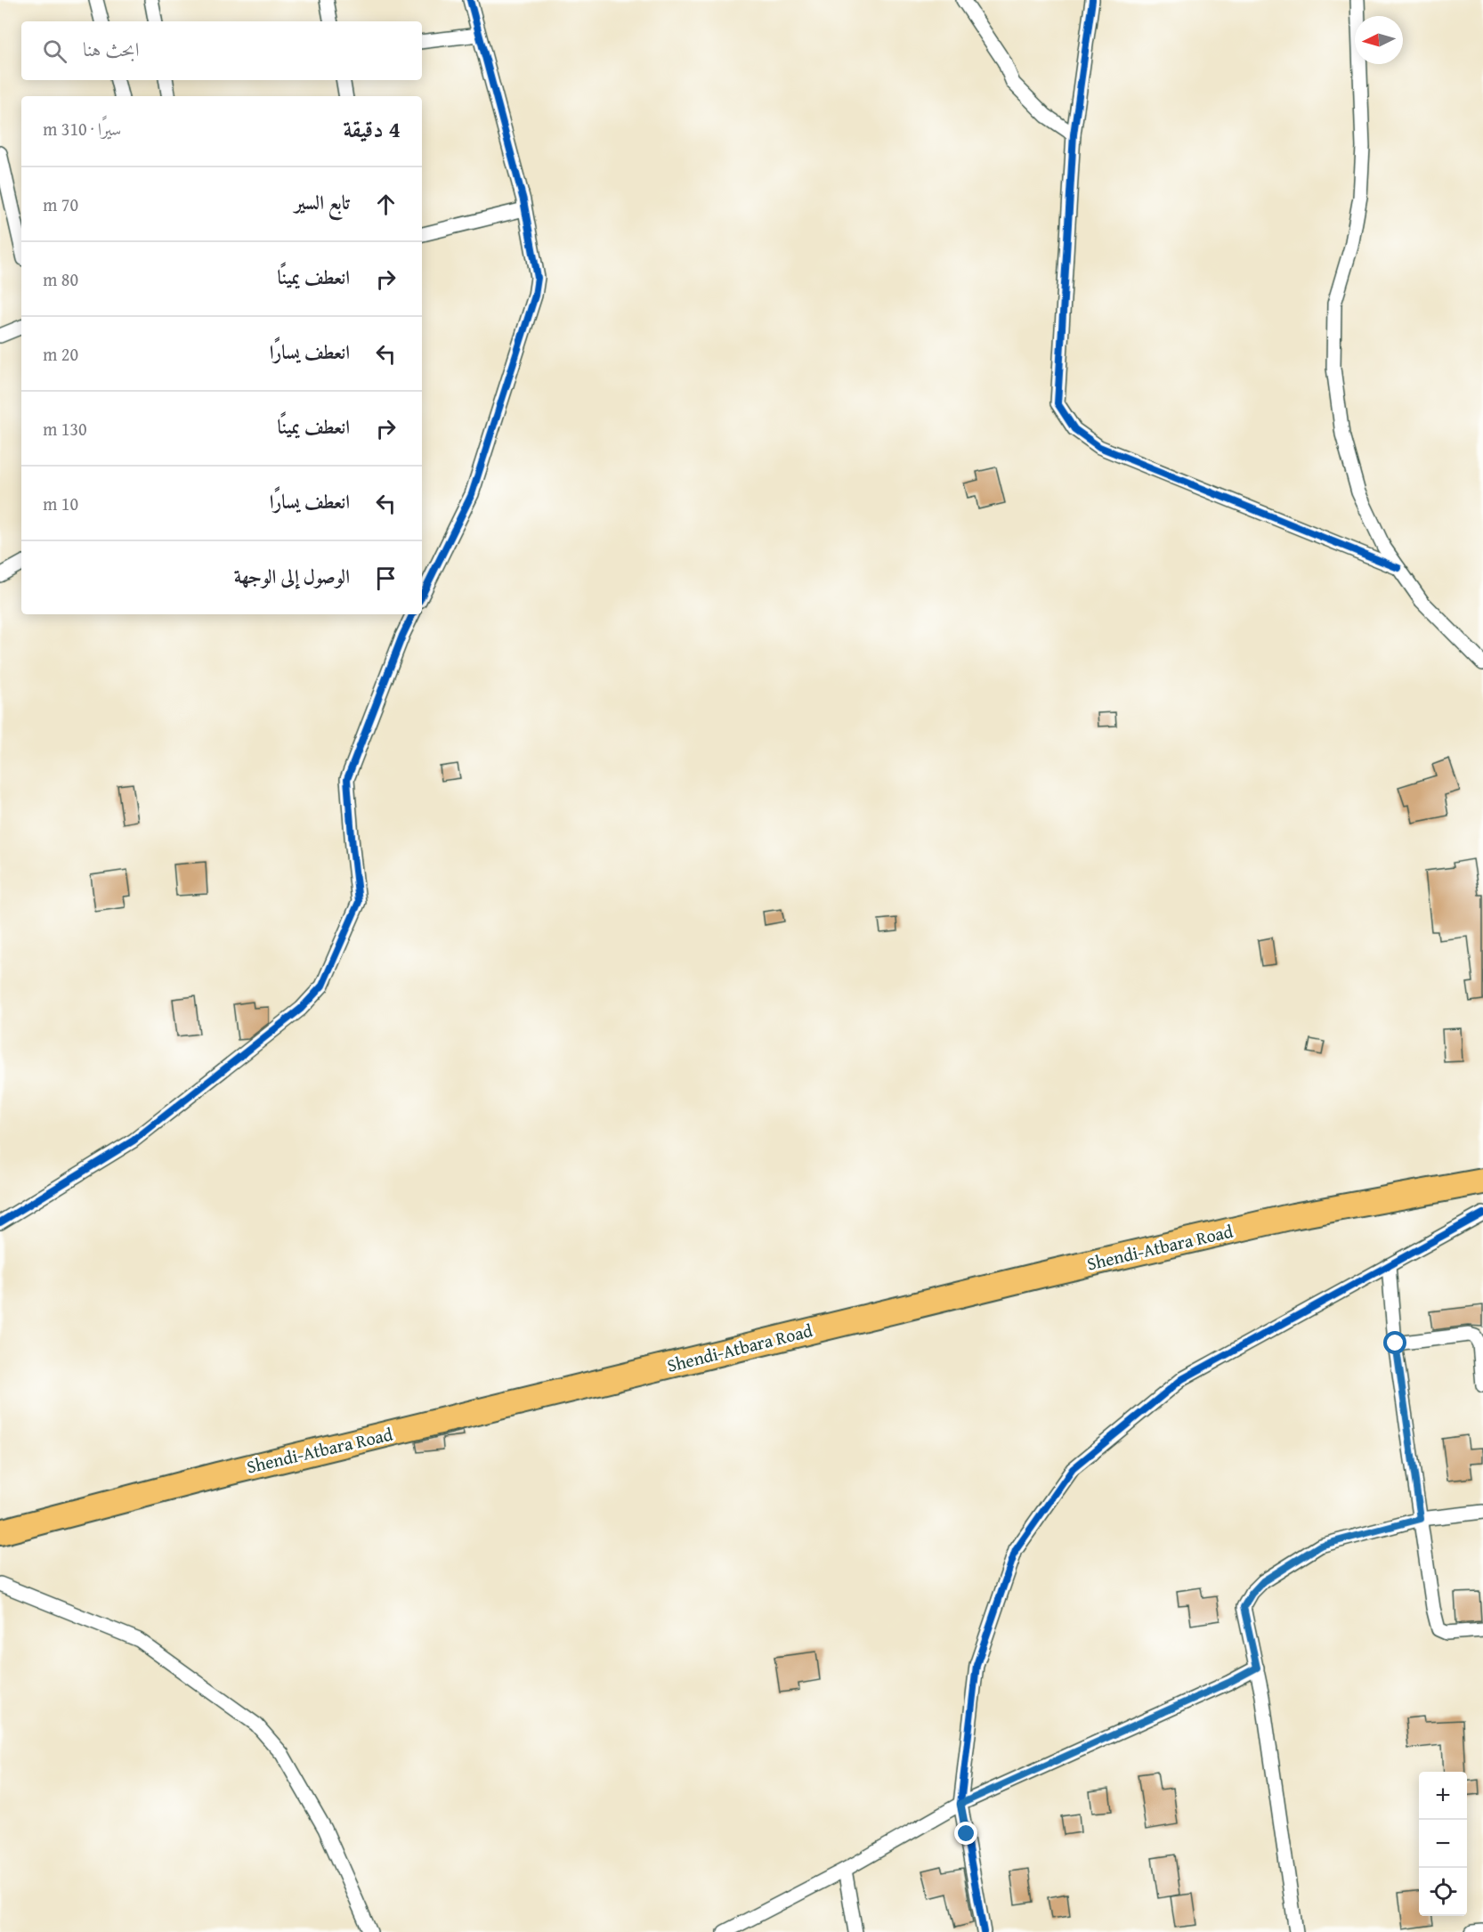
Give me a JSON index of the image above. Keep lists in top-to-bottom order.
{
  "streets": {
    "highway": ["Shendi-Atbara Road"]
  },
  "north": "left",
  "page": {
    "search": "ابحث هنا",
    "heading": ["4 دقيقة", "سيرًا · 310 m"],
    "list": [
      ["تابع السير", "70 m"],
      ["انعطف يمينًا", "80 m"],
      ["انعطف يسارًا", "20 m"],
      ["انعطف يمينًا", "130 m"],
      ["انعطف يسارًا", "10 m"],
      "الوصول إلى الوجهة"
    ],
    "map_buttons": ["+", "−"]
  }
}
